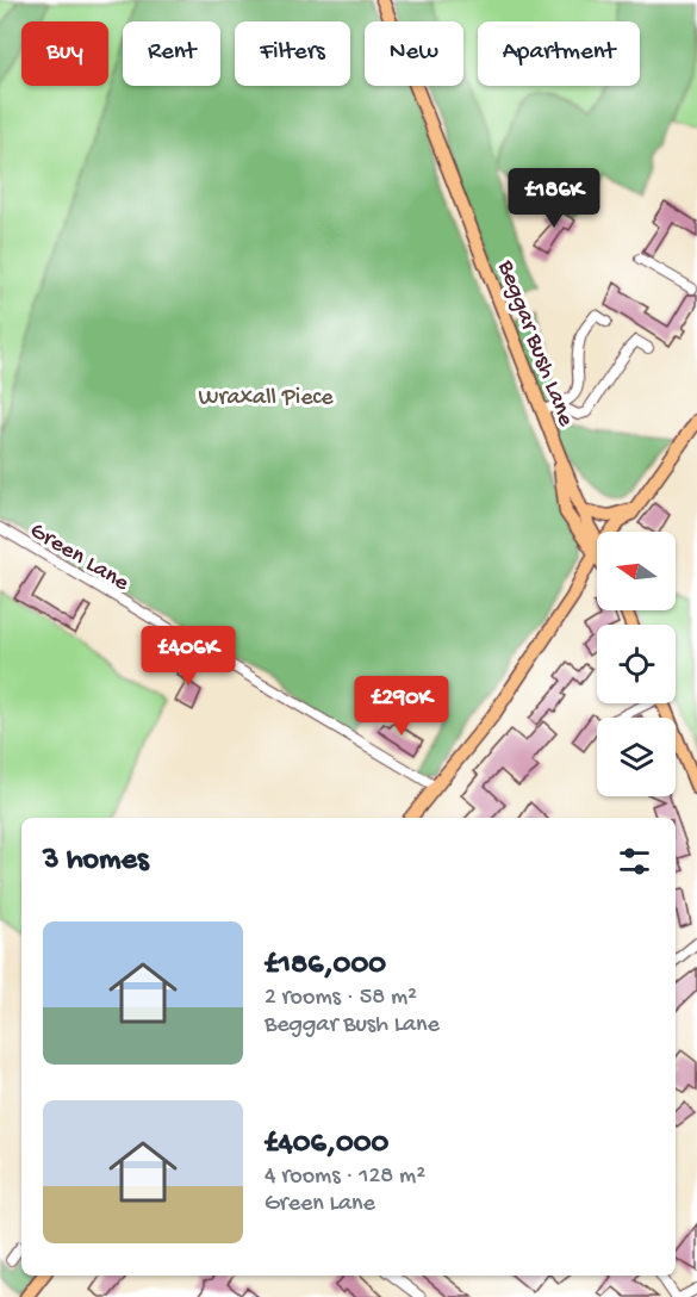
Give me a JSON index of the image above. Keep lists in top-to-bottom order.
{
  "streets": {
    "main road": ["Beggar Bush Lane"],
    "street": ["Green Lane"]
  },
  "parks": ["Wraxall Piece"],
  "north": "left",
  "page": {
    "chip": [
      "Buy",
      "Rent",
      "Filters",
      "New",
      "Apartment"
    ],
    "price": ["£186K", "£406K", "£290K"],
    "heading": "3 homes",
    "list": [
      {
        "name": "£186,000",
        "note": "2 rooms · 58 m² · Beggar Bush Lane"
      },
      {
        "name": "£406,000",
        "note": "4 rooms · 128 m² · Green Lane"
      }
    ]
  }
}
